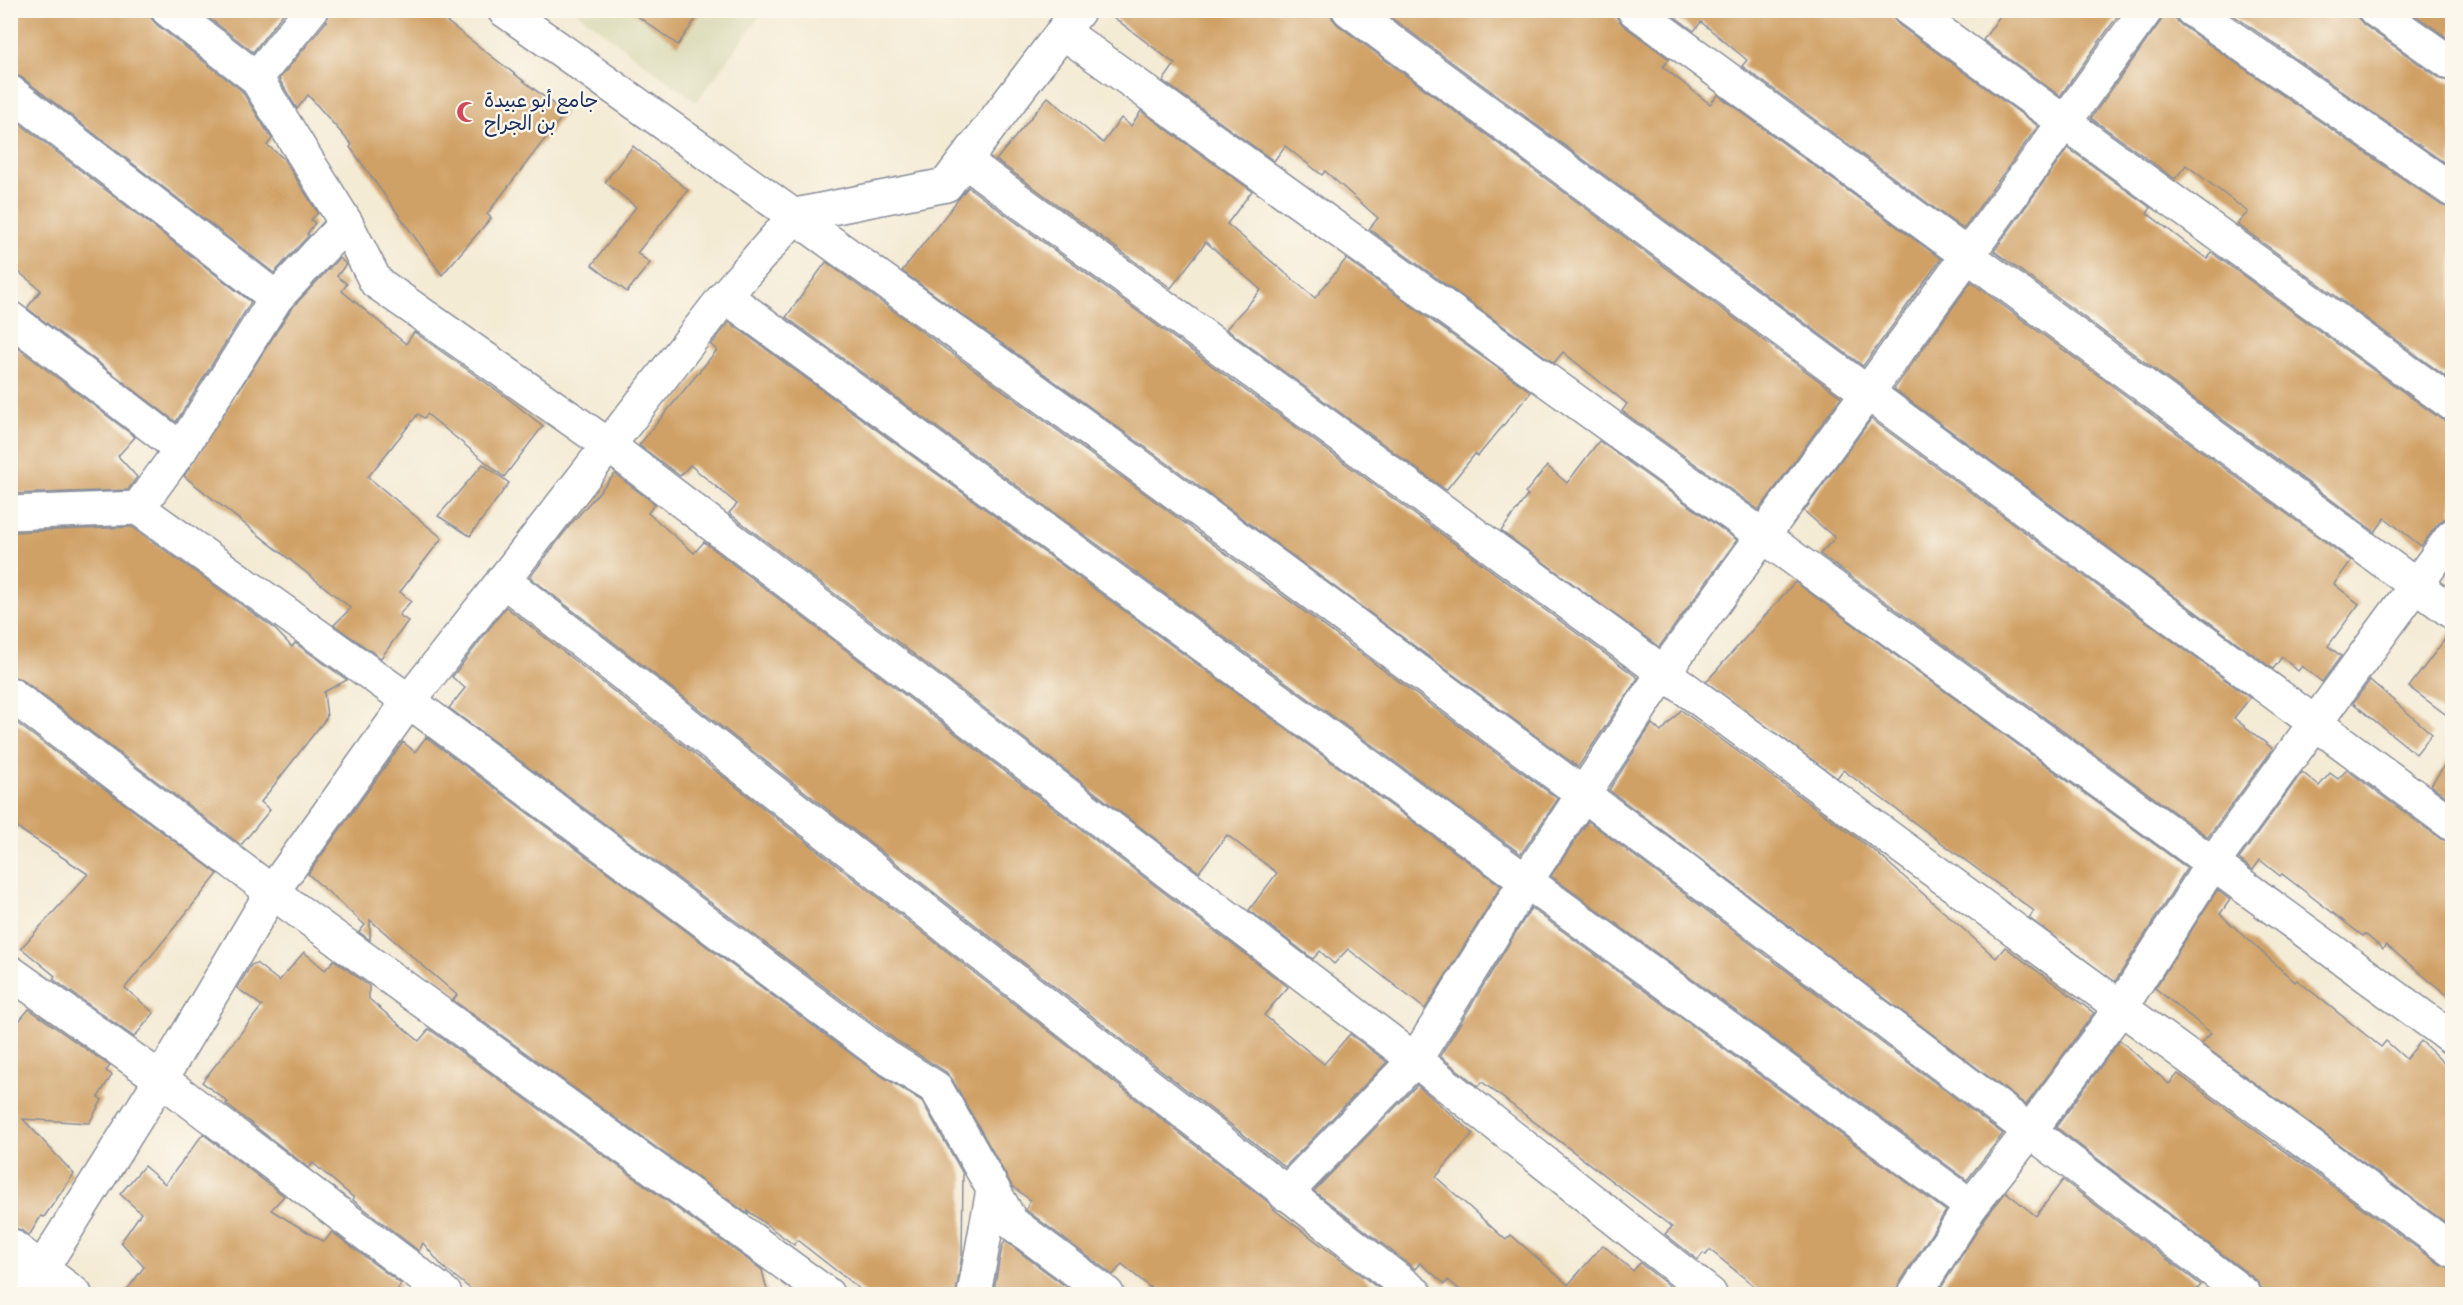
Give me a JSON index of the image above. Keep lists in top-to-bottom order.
{
  "places": {
    "mosque": ["جامع أبو عبيدة بن الجراح"]
  }
}
